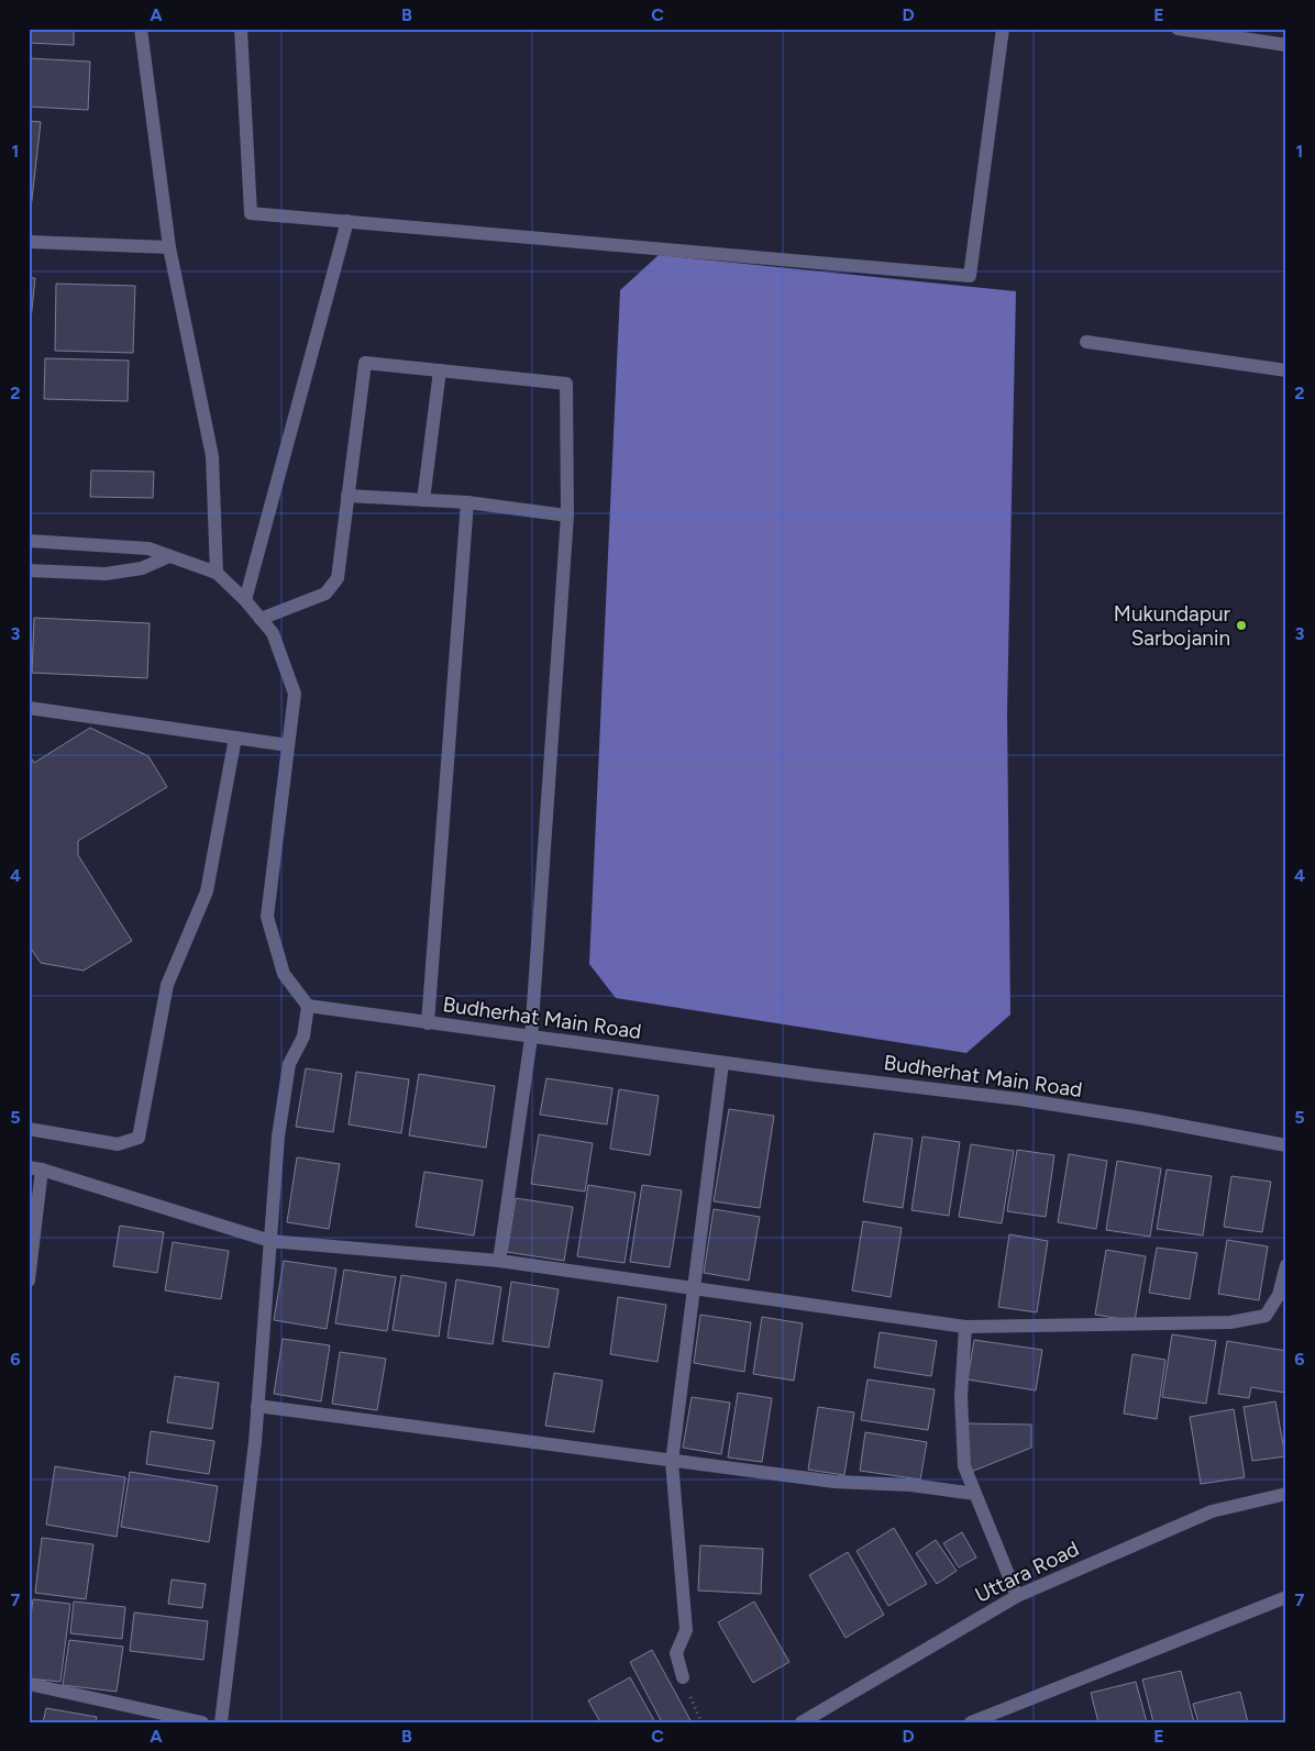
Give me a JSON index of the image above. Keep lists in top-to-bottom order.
{
  "streets": {
    "street": ["Budherhat Main Road", "Uttara Road"]
  },
  "places": ["Mukundapur Sarbojanin"],
  "grid": {
    "columns": [
      "A",
      "B",
      "C",
      "D",
      "E"
    ],
    "rows": [
      "1",
      "2",
      "3",
      "4",
      "5",
      "6",
      "7"
    ]
  }
}
